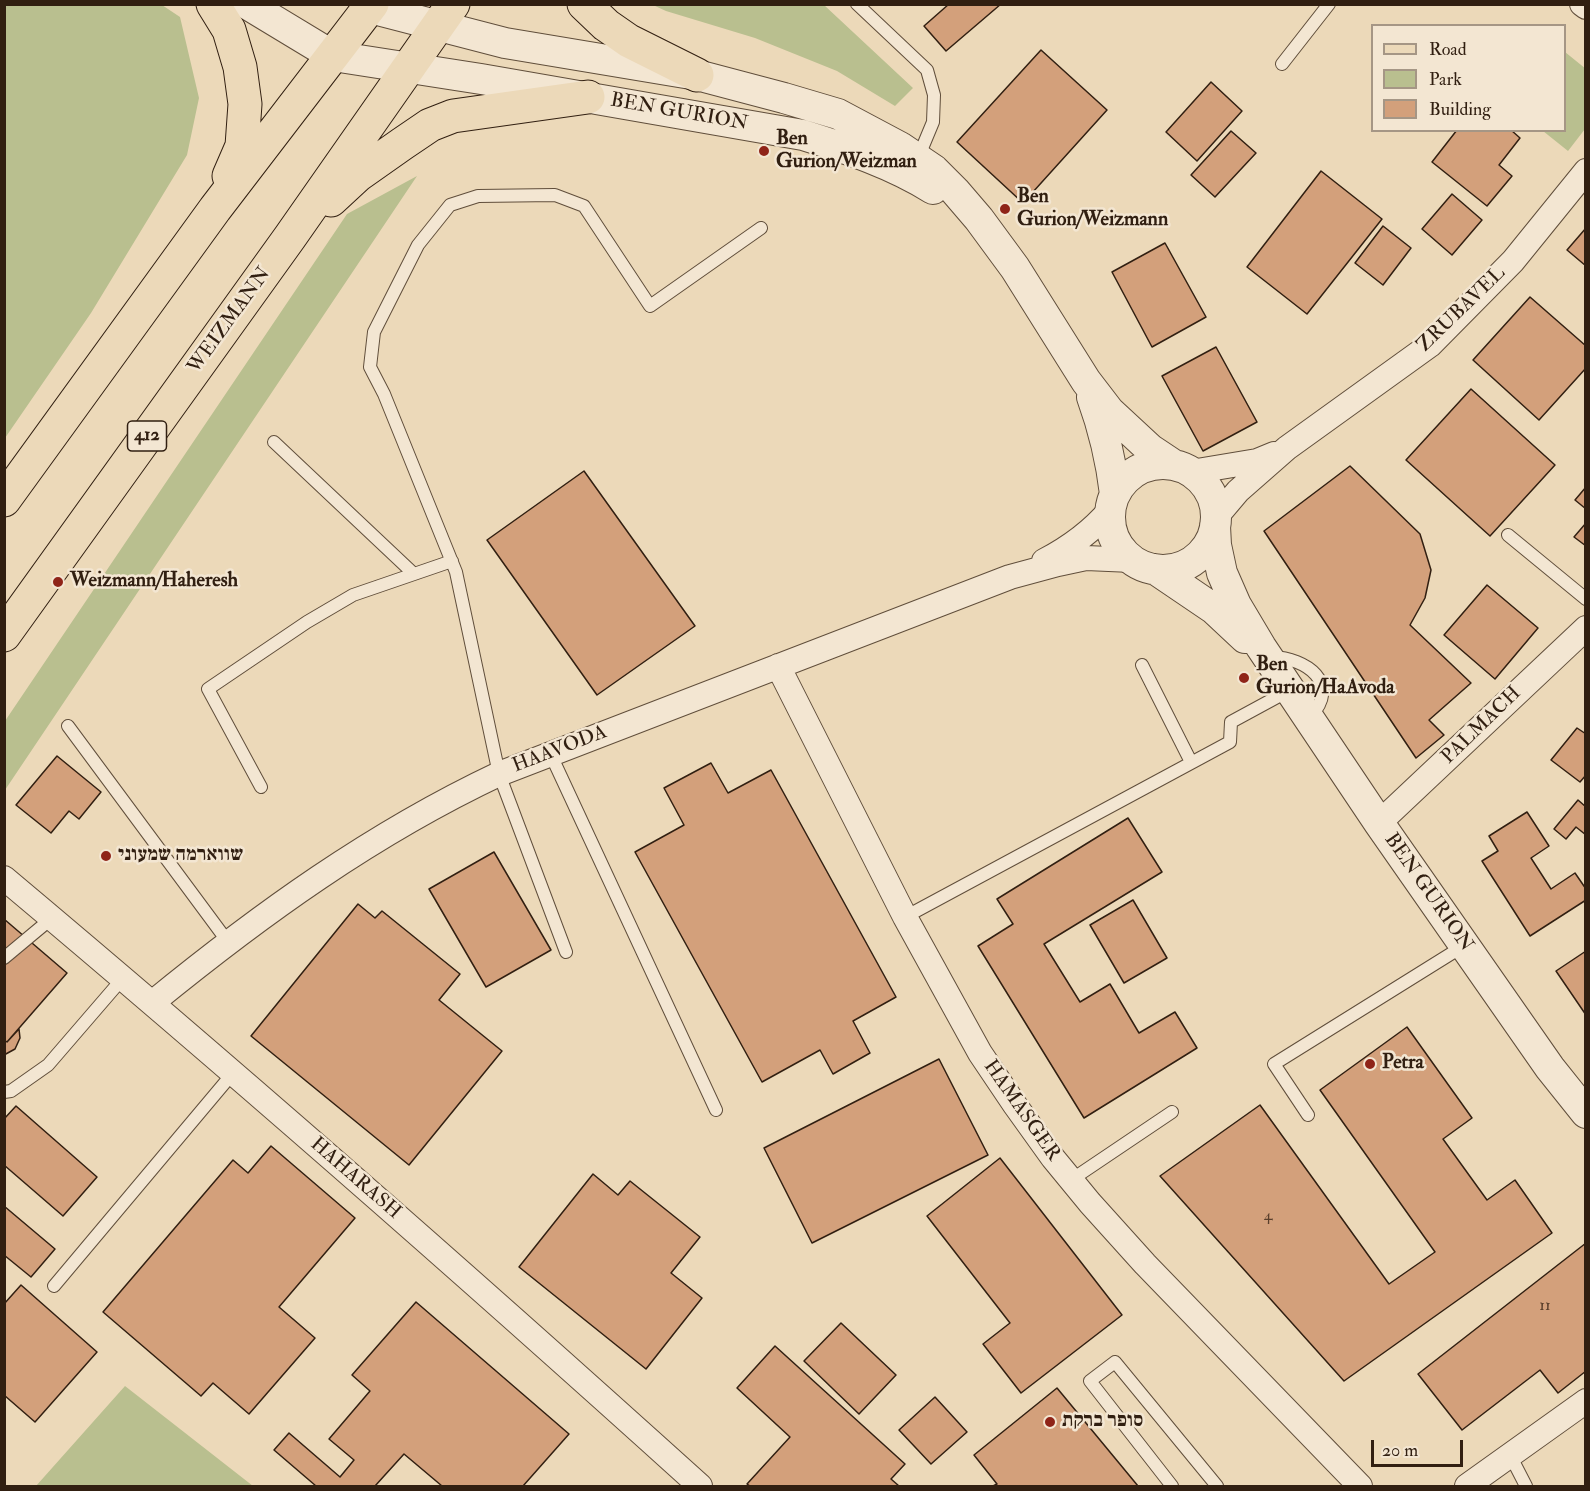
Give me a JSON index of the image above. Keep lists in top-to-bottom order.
{
  "streets": {
    "main road": ["WEIZMANN", "412"],
    "street": [
      "BEN GURION",
      "ZRUBAVEL",
      "PALMACH",
      "HAAVODA",
      "HAMASGER",
      "HAHARASH"
    ]
  },
  "crossings": [
    ["BEN GURION", "ZRUBAVEL"],
    ["BEN GURION", "WEIZMANN"],
    ["BEN GURION", "PALMACH"],
    ["BEN GURION", "HAAVODA"],
    ["ZRUBAVEL", "HAAVODA"],
    ["HAAVODA", "HAMASGER"],
    ["HAAVODA", "HAHARASH"]
  ],
  "places": [
    "Ben Gurion/Weizman",
    "Ben Gurion/Weizmann",
    "Weizmann/Haheresh",
    "Ben Gurion/HaAvoda",
    "שווארמה שמעוני",
    "Petra",
    "סופר ברקת"
  ],
  "house_numbers": ["4", "11"],
  "legend": ["Road", "Park", "Building"],
  "scale_bar": "20 m"
}
